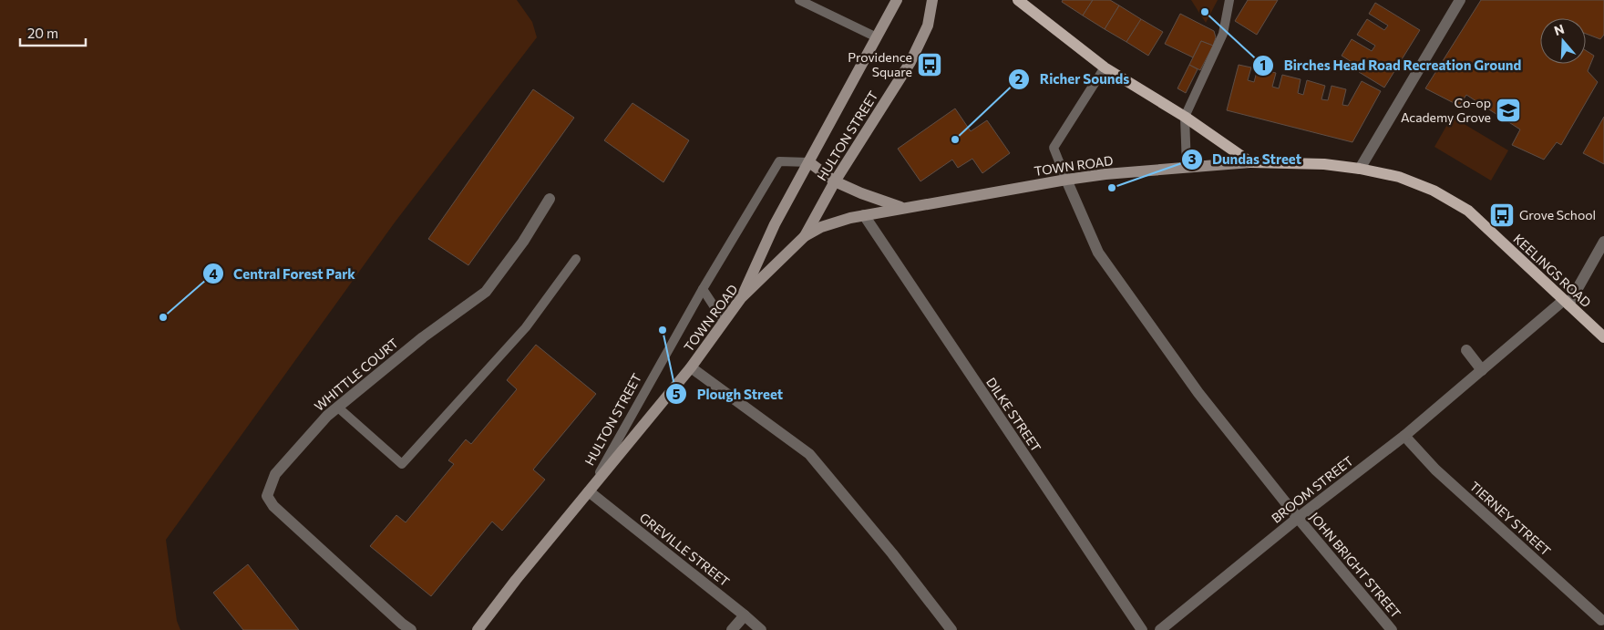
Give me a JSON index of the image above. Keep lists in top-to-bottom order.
{
  "streets": {
    "main road": ["HULTON STREET", "TOWN ROAD", "KEELINGS ROAD"],
    "street": [
      "WHITTLE COURT",
      "DILKE STREET",
      "BROOM STREET",
      "TIERNEY STREET",
      "GREVILLE STREET",
      "JOHN BRIGHT STREET"
    ]
  },
  "crossings": [
    ["HULTON STREET", "TOWN ROAD"],
    ["HULTON STREET", "GREVILLE STREET"],
    ["TOWN ROAD", "KEELINGS ROAD"],
    ["TOWN ROAD", "DILKE STREET"],
    ["TOWN ROAD", "GREVILLE STREET"],
    ["TOWN ROAD", "JOHN BRIGHT STREET"],
    ["KEELINGS ROAD", "BROOM STREET"],
    ["BROOM STREET", "TIERNEY STREET"],
    ["BROOM STREET", "JOHN BRIGHT STREET"]
  ],
  "places": {
    "other": [
      "Birches Head Road Recreation Ground",
      "Richer Sounds",
      "Dundas Street",
      "Central Forest Park",
      "Plough Street"
    ],
    "bus stop": ["Providence Square", "Grove School"],
    "school or university": ["Co-op Academy Grove"]
  },
  "scale_bar": "20 m",
  "north": "top"
}
